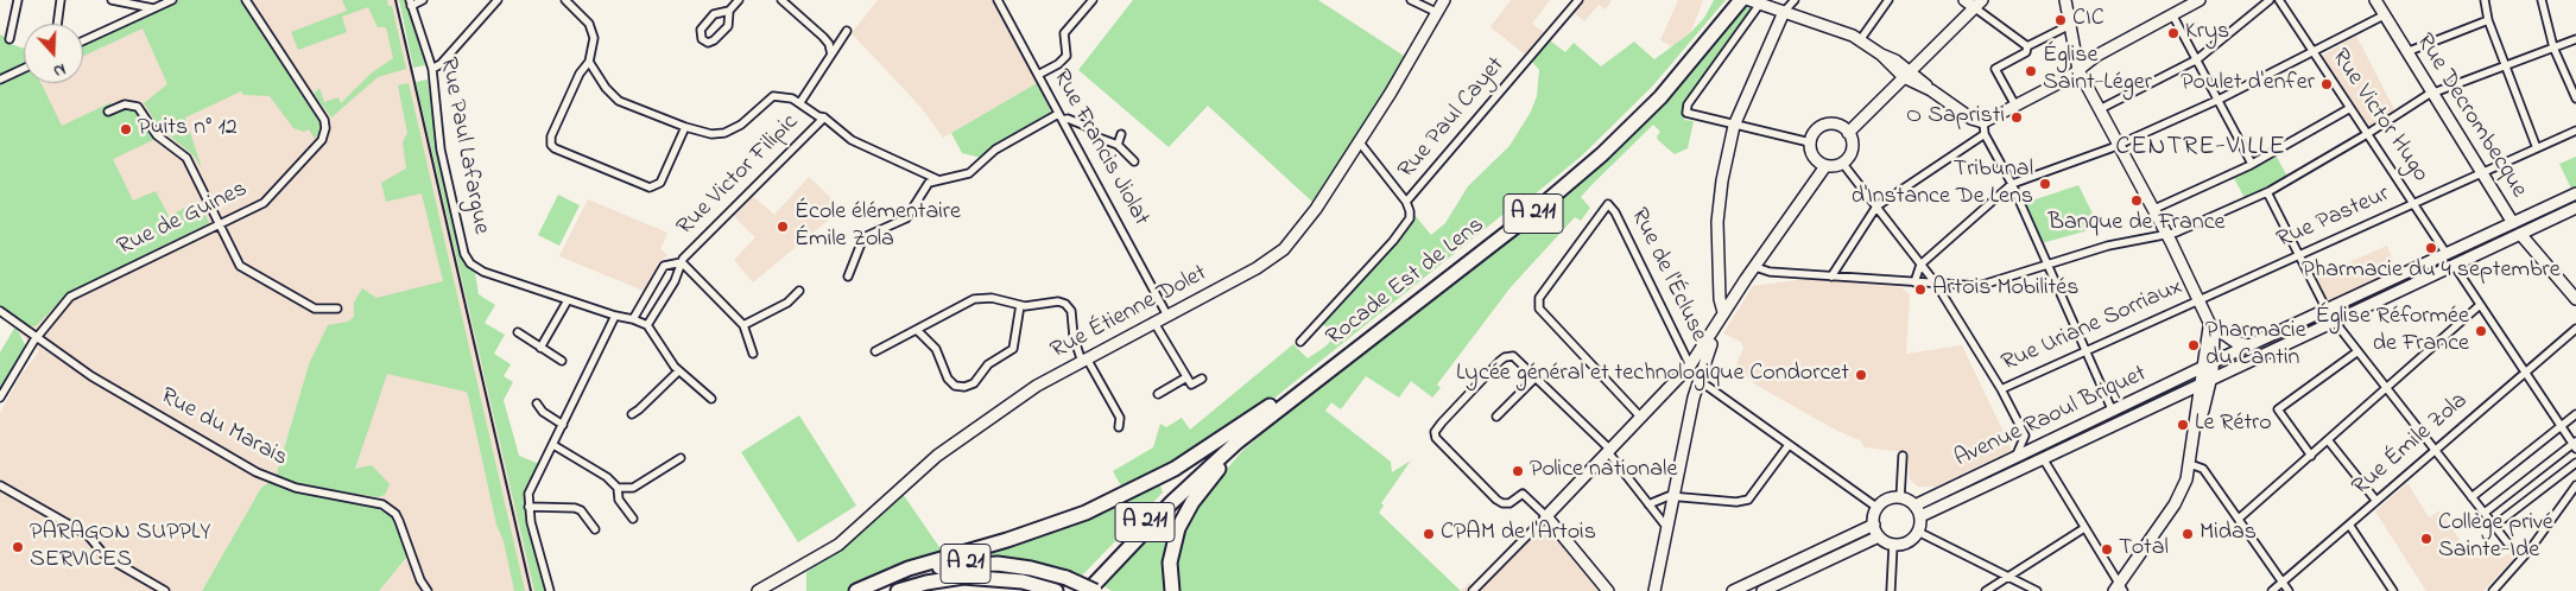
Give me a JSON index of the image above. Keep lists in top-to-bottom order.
{
  "streets": {
    "highway": ["A 211", "Rocade Est de Lens", "A 21"],
    "main road": ["Rue Decrombecque", "Rue Étienne Dolet", "Avenue Raoul Briquet"],
    "street": [
      "Rue Victor Hugo",
      "Rue Paul Cayet",
      "Rue Paul Lafargue",
      "Rue Francis Jiolat",
      "Rue Victor Filipic",
      "Rue Pasteur",
      "Rue de Guines",
      "Rue de l'Écluse",
      "Rue Uriane Sorriaux",
      "Rue du Marais",
      "Rue Émile Zola"
    ]
  },
  "crossings": [
    ["Rue Victor Hugo", "Rue Pasteur"],
    ["Rue Decrombecque", "Rue Pasteur"],
    ["Rue Paul Cayet", "Rue Étienne Dolet"],
    ["Rue Francis Jiolat", "Rue Étienne Dolet"],
    ["Rue Pasteur", "Rue Uriane Sorriaux"],
    ["Rue de Guines", "Rue du Marais"]
  ],
  "districts": ["CENTRE-VILLE"],
  "places": [
    "CIC",
    "Krys",
    "Église Saint-Léger",
    "Poulet d'enfer",
    "O Sapristi",
    "Puits n° 12",
    "Tribunal d'Instance De Lens",
    "Banque de France",
    "École élémentaire Émile Zola",
    "Pharmacie du 4 septembre",
    "Artois Mobilités",
    "Église Réformée de France",
    "Pharmacie du Cantin",
    "Lycée général et technologique Condorcet",
    "Le Rétro",
    "Police nationale",
    "CPAM de l'Artois",
    "Midas",
    "Collège privé Sainte-Ide",
    "PARAGON SUPPLY SERVICES",
    "Total"
  ],
  "north": "bottom"
}
